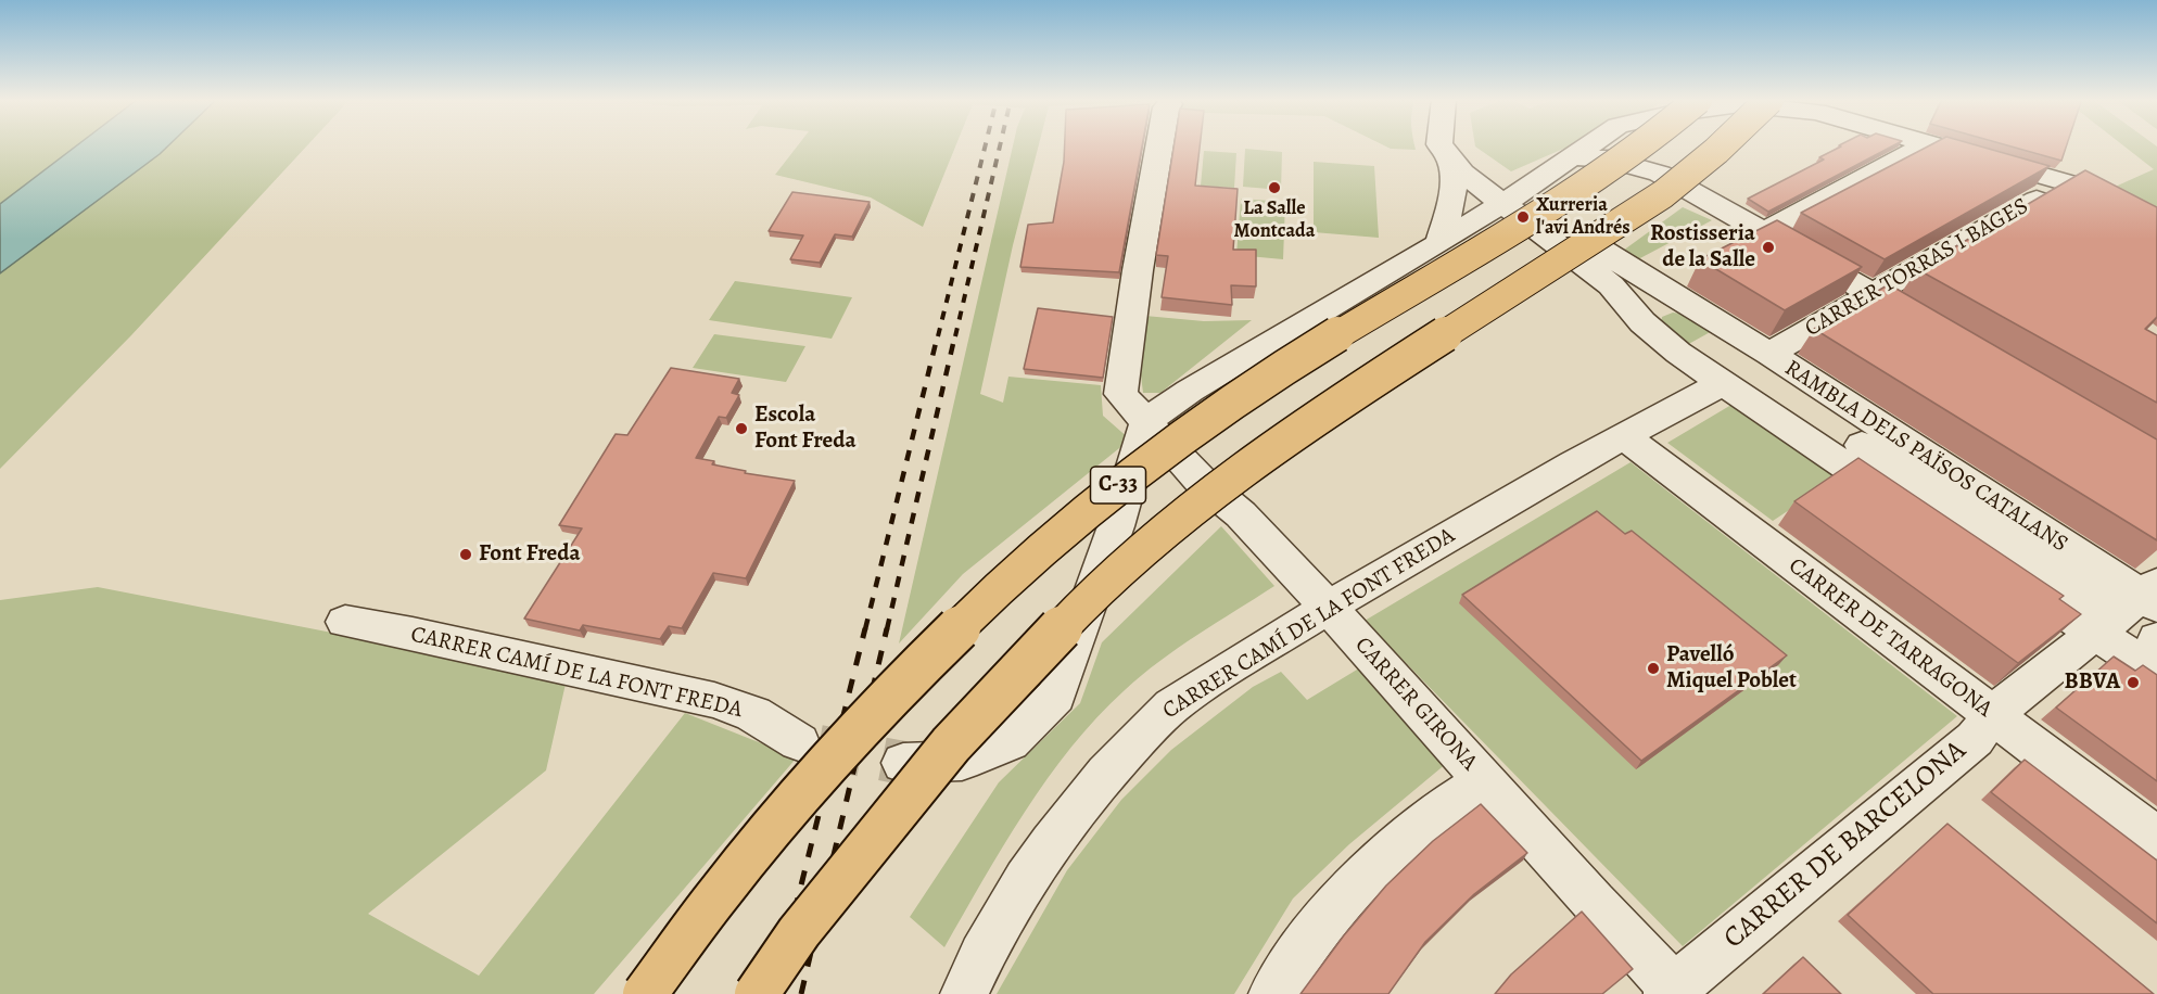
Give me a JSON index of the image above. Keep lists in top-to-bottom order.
{
  "streets": {
    "highway": ["C-33"],
    "street": [
      "CARRER TORRAS I BAGES",
      "RAMBLA DELS PAÏSOS CATALANS",
      "CARRER CAMÍ DE LA FONT FREDA",
      "CARRER DE TARRAGONA",
      "CARRER GIRONA",
      "CARRER DE BARCELONA"
    ]
  },
  "crossings": [
    ["CARRER TORRAS I BAGES", "RAMBLA DELS PAÏSOS CATALANS"],
    ["RAMBLA DELS PAÏSOS CATALANS", "CARRER CAMÍ DE LA FONT FREDA"],
    ["RAMBLA DELS PAÏSOS CATALANS", "CARRER DE BARCELONA"],
    ["CARRER CAMÍ DE LA FONT FREDA", "CARRER DE TARRAGONA"],
    ["CARRER CAMÍ DE LA FONT FREDA", "CARRER GIRONA"],
    ["CARRER DE TARRAGONA", "CARRER DE BARCELONA"],
    ["CARRER GIRONA", "CARRER DE BARCELONA"]
  ],
  "places": [
    "La Salle Montcada",
    "Xurreria l'avi Andrés",
    "Rostisseria de la Salle",
    "Escola Font Freda",
    "Font Freda",
    "Pavelló Miquel Poblet",
    "BBVA"
  ]
}
